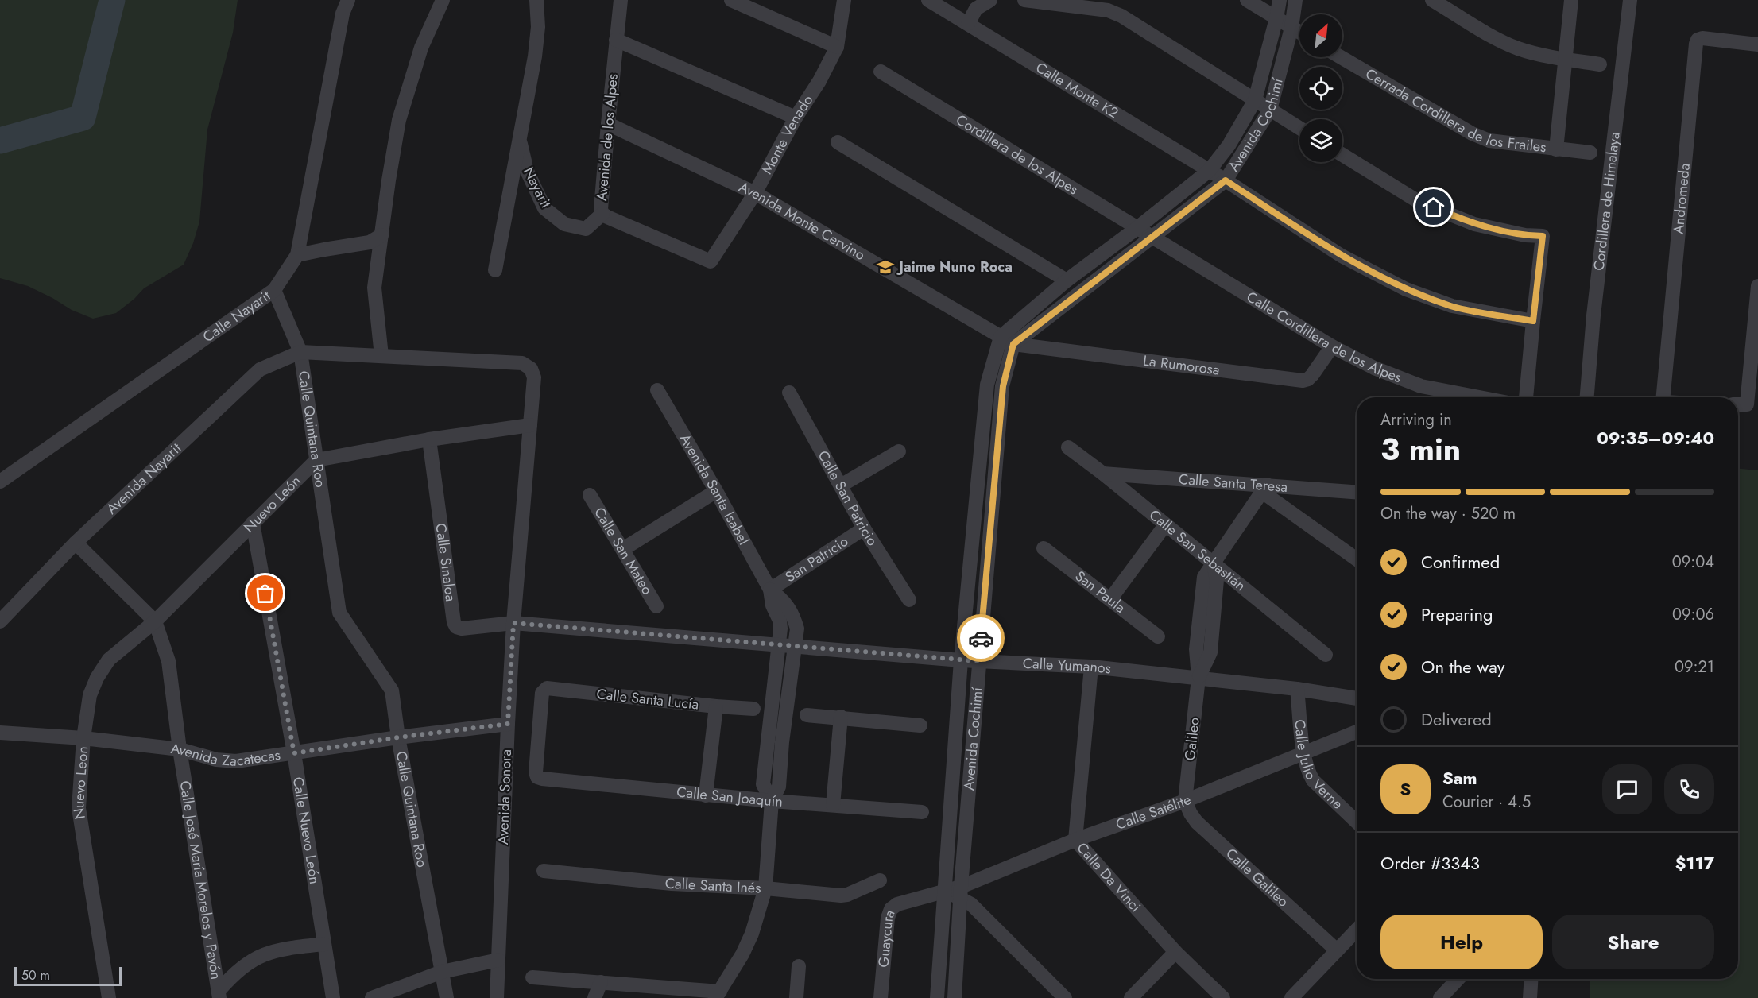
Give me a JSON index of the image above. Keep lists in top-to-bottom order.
{
  "streets": {
    "street": [
      "Calle Monte K2",
      "Cerrada Cordillera de los Frailes",
      "Avenida Cochimí",
      "Monte Venado",
      "Avenida de los Alpes",
      "Cordillera de los Alpes",
      "Nayarit",
      "Andromeda",
      "Cordillera de Himalaya",
      "Avenida Monte Cervino",
      "Calle Nayarit",
      "Calle Cordillera de los Alpes",
      "La Rumorosa",
      "Calle Quintana Roo",
      "Avenida Nayarit",
      "Calle Santa Teresa",
      "Avenida Santa Isabel",
      "Calle San Patricio",
      "Nuevo León",
      "Calle San Mateo",
      "Calle San Sebastián",
      "San Patricio",
      "Calle Sinaloa",
      "San Paula",
      "Calle Yumanos",
      "Calle Santa Lucía",
      "Galileo",
      "Avenida Zacatecas",
      "Calle Julio Verne",
      "Nuevo Leon",
      "Avenida Sonora",
      "Calle San Joaquín",
      "Calle Satélite",
      "Calle Nuevo León",
      "Calle Da Vinci",
      "Calle Galileo",
      "Calle José María Morelos y Pavón",
      "Calle Santa Inés",
      "Guaycura"
    ]
  },
  "crossings": [
    ["Calle Monte K2", "Avenida Cochimí"],
    ["Avenida Cochimí", "Cordillera de los Alpes"],
    ["Avenida Cochimí", "Avenida Monte Cervino"],
    ["Avenida Cochimí", "Calle Cordillera de los Alpes"],
    ["Avenida Cochimí", "La Rumorosa"],
    ["Avenida Cochimí", "Calle Yumanos"],
    ["Avenida Cochimí", "Calle Satélite"],
    ["Avenida Cochimí", "Guaycura"],
    ["Monte Venado", "Avenida de los Alpes"],
    ["Monte Venado", "Avenida Monte Cervino"],
    ["Avenida de los Alpes", "Nayarit"],
    ["Avenida de los Alpes", "Avenida Monte Cervino"],
    ["Cordillera de los Alpes", "Calle Cordillera de los Alpes"],
    ["Avenida Monte Cervino", "La Rumorosa"],
    ["Calle Nayarit", "Calle Quintana Roo"],
    ["Calle Nayarit", "Avenida Nayarit"],
    ["Calle Cordillera de los Alpes", "La Rumorosa"],
    ["Calle Quintana Roo", "Avenida Nayarit"],
    ["Calle Quintana Roo", "Nuevo León"],
    ["Calle Quintana Roo", "Avenida Zacatecas"],
    ["Avenida Nayarit", "Calle José María Morelos y Pavón"],
    ["Calle Santa Teresa", "Calle San Sebastián"],
    ["Avenida Santa Isabel", "San Patricio"],
    ["Avenida Santa Isabel", "Calle Yumanos"],
    ["Avenida Santa Isabel", "Calle San Joaquín"],
    ["Avenida Santa Isabel", "Calle Santa Inés"],
    ["Calle San Patricio", "San Patricio"],
    ["Nuevo León", "Nuevo Leon"],
    ["Nuevo León", "Calle Nuevo León"],
    ["Nuevo León", "Calle José María Morelos y Pavón"],
    ["Calle San Sebastián", "Galileo"],
    ["Calle Sinaloa", "Calle Yumanos"],
    ["Calle Sinaloa", "Avenida Sonora"],
    ["Calle Yumanos", "Galileo"],
    ["Calle Yumanos", "Calle Julio Verne"],
    ["Calle Yumanos", "Avenida Sonora"],
    ["Calle Yumanos", "Calle Da Vinci"],
    ["Calle Santa Lucía", "Calle San Joaquín"],
    ["Galileo", "Calle Satélite"],
    ["Galileo", "Calle Galileo"],
    ["Avenida Zacatecas", "Nuevo Leon"],
    ["Avenida Zacatecas", "Avenida Sonora"],
    ["Avenida Zacatecas", "Calle Nuevo León"],
    ["Avenida Zacatecas", "Calle José María Morelos y Pavón"],
    ["Calle Julio Verne", "Calle Satélite"],
    ["Nuevo Leon", "Calle José María Morelos y Pavón"],
    ["Calle Satélite", "Calle Da Vinci"],
    ["Calle Satélite", "Calle Galileo"],
    ["Calle Satélite", "Guaycura"]
  ],
  "places": {
    "school or university": ["Jaime Nuno Roca"]
  },
  "scale_bar": "50 m",
  "north": "top right",
  "page": {
    "heading": ["3 min", "Arriving in", "09:35–09:40"],
    "panel": [
      "Sam",
      "Courier · 4.5",
      "Order #3343",
      "$117"
    ],
    "bar": "On the way · 520 m",
    "list": [
      ["Confirmed", "09:04"],
      ["Preparing", "09:06"],
      ["On the way", "09:21"],
      "Delivered"
    ],
    "round": "S",
    "buttons": ["Help", "Share"],
    "scale": "50 m"
  }
}
